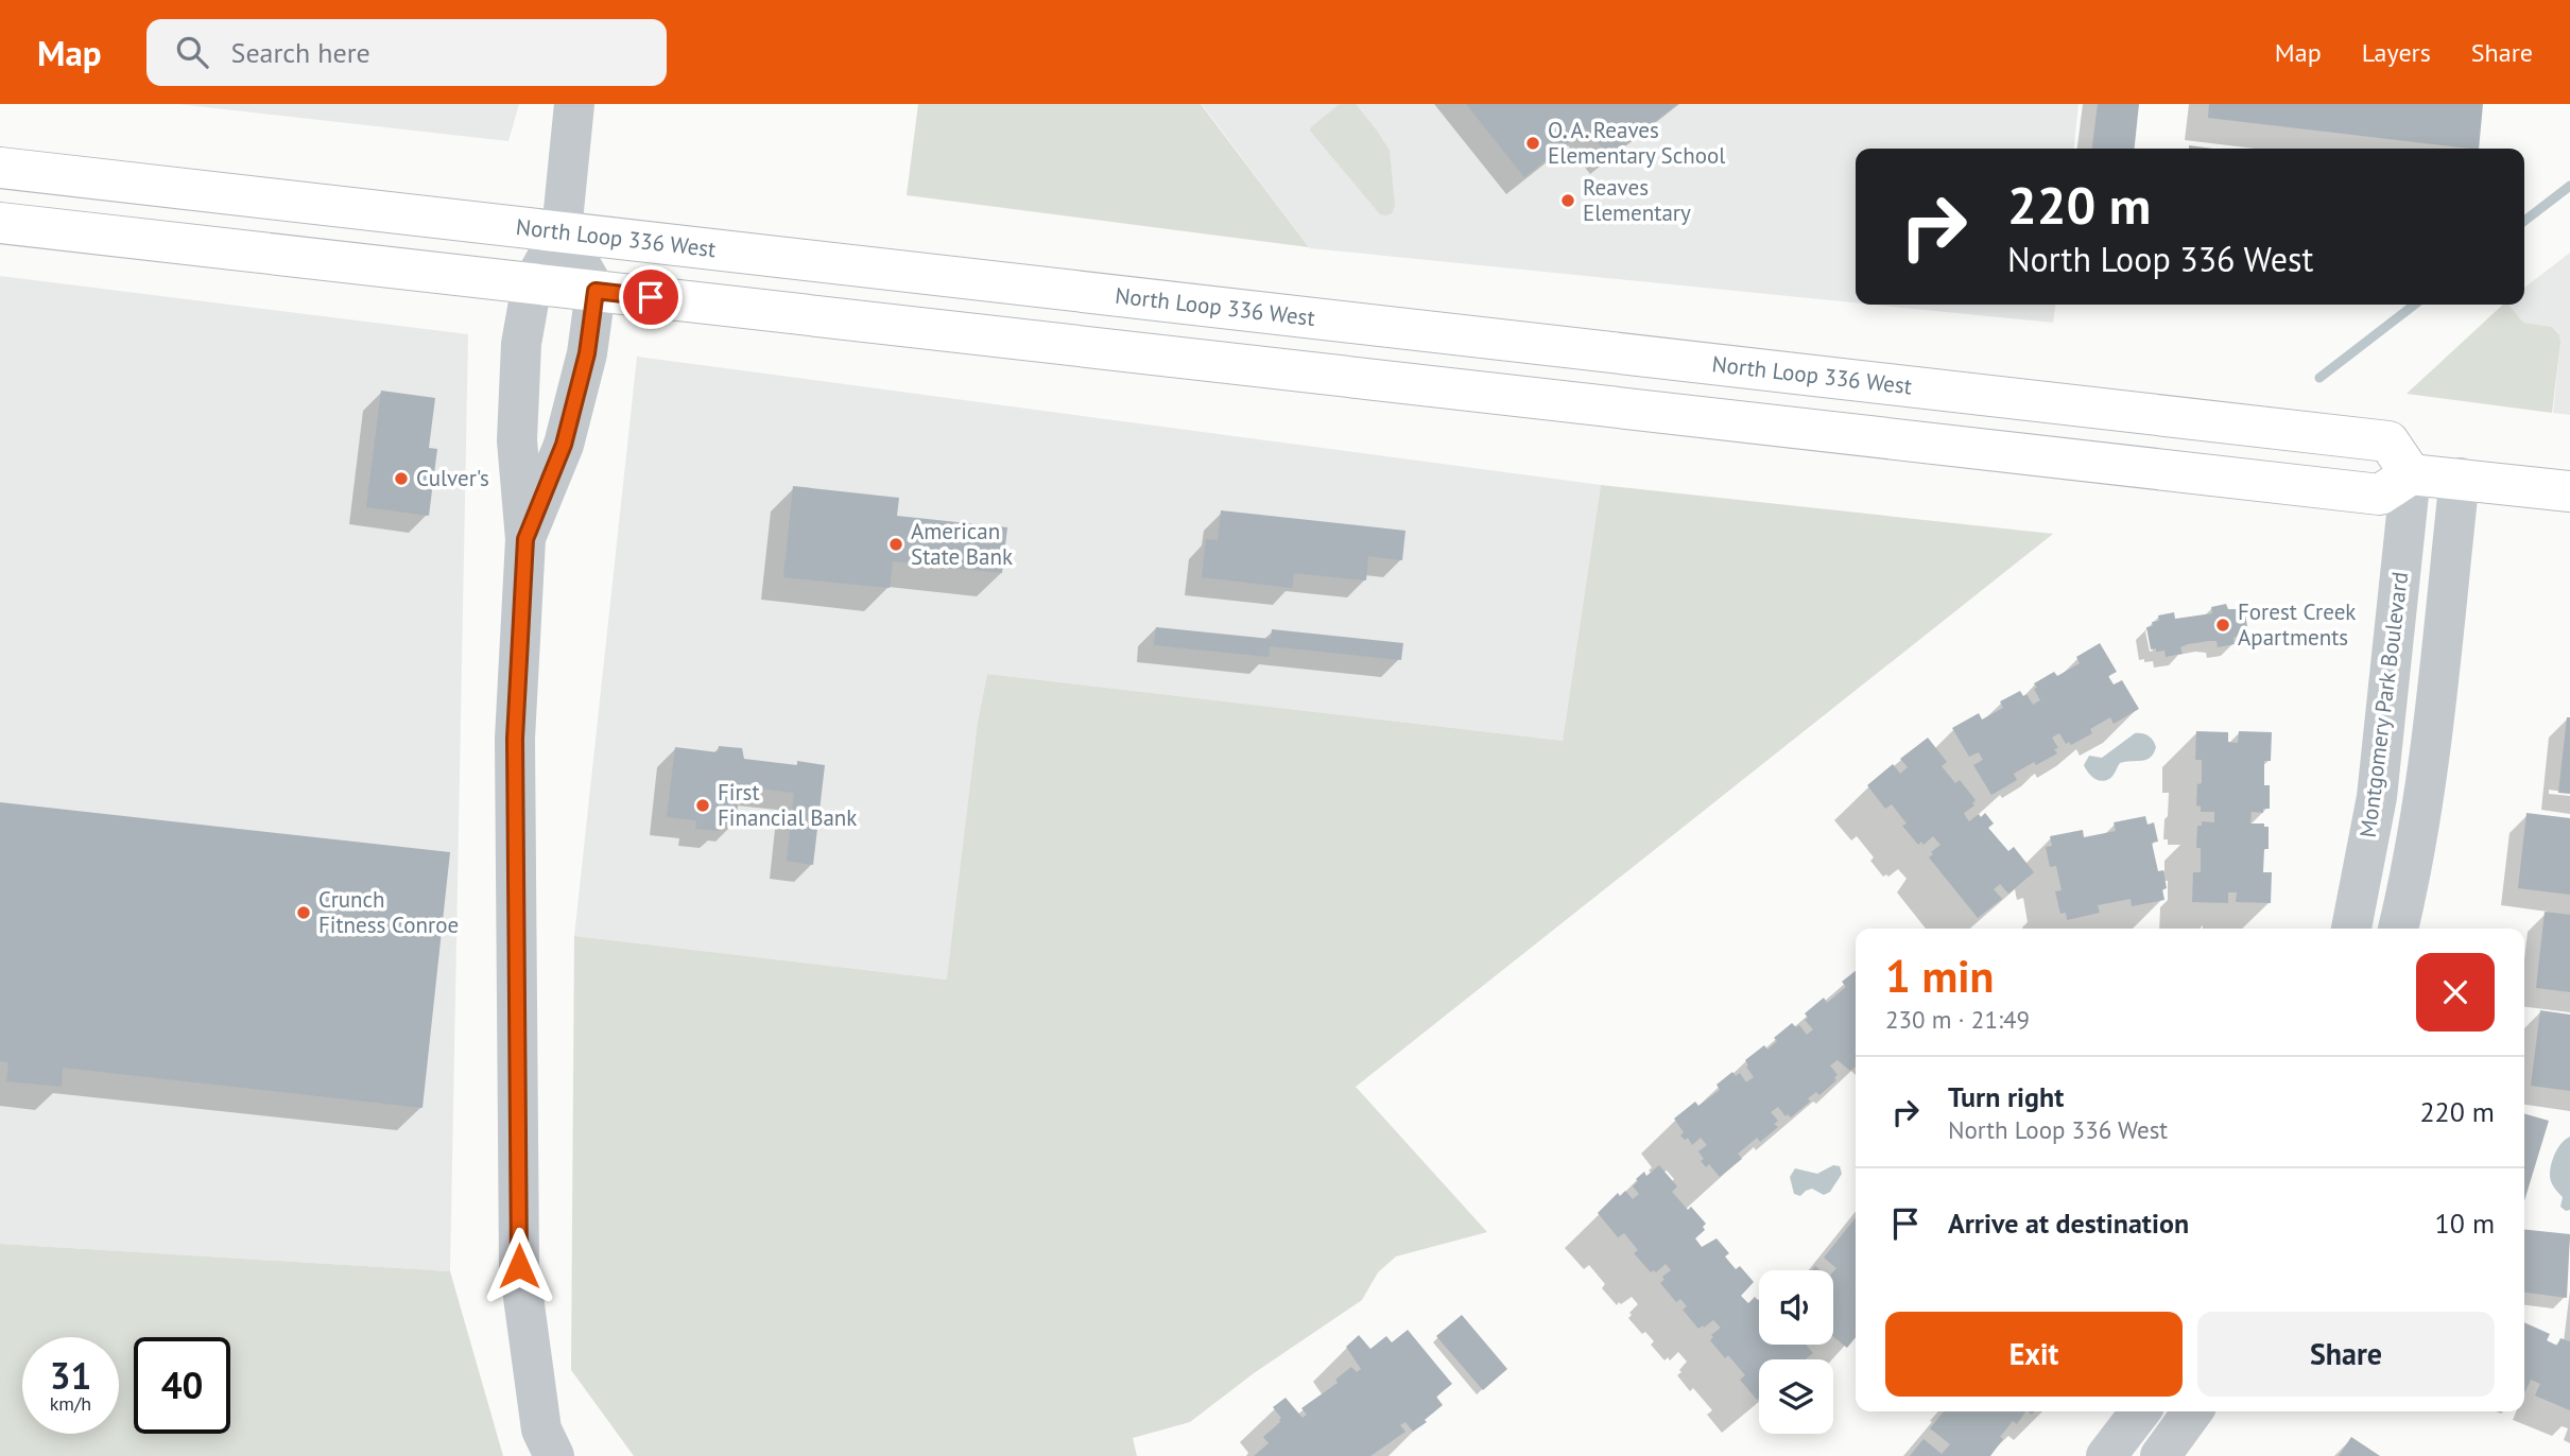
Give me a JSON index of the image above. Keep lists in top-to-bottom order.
{
  "streets": {
    "main road": ["North Loop 336 West"],
    "street": ["Montgomery Park Boulevard"]
  },
  "crossings": [
    ["North Loop 336 West", "Montgomery Park Boulevard"]
  ],
  "places": [
    "O. A. Reaves Elementary School",
    "Reaves Elementary",
    "Culver's",
    "American State Bank",
    "Forest Creek Apartments",
    "First Financial Bank",
    "Crunch Fitness Conroe"
  ],
  "page": {
    "header": "Map",
    "search": "Search here",
    "nav": ["Map", "Layers", "Share"],
    "turn": ["220 m", "North Loop 336 West"],
    "heading": ["1 min", "230 m · 21:49"],
    "list": [
      {
        "name": "Turn right",
        "note": "North Loop 336 West",
        "value": "220 m"
      },
      {
        "name": "Arrive at destination",
        "value": "10 m"
      }
    ],
    "buttons": ["Exit", "Share"],
    "speed": "31 km/h",
    "limit": "40"
  }
}
